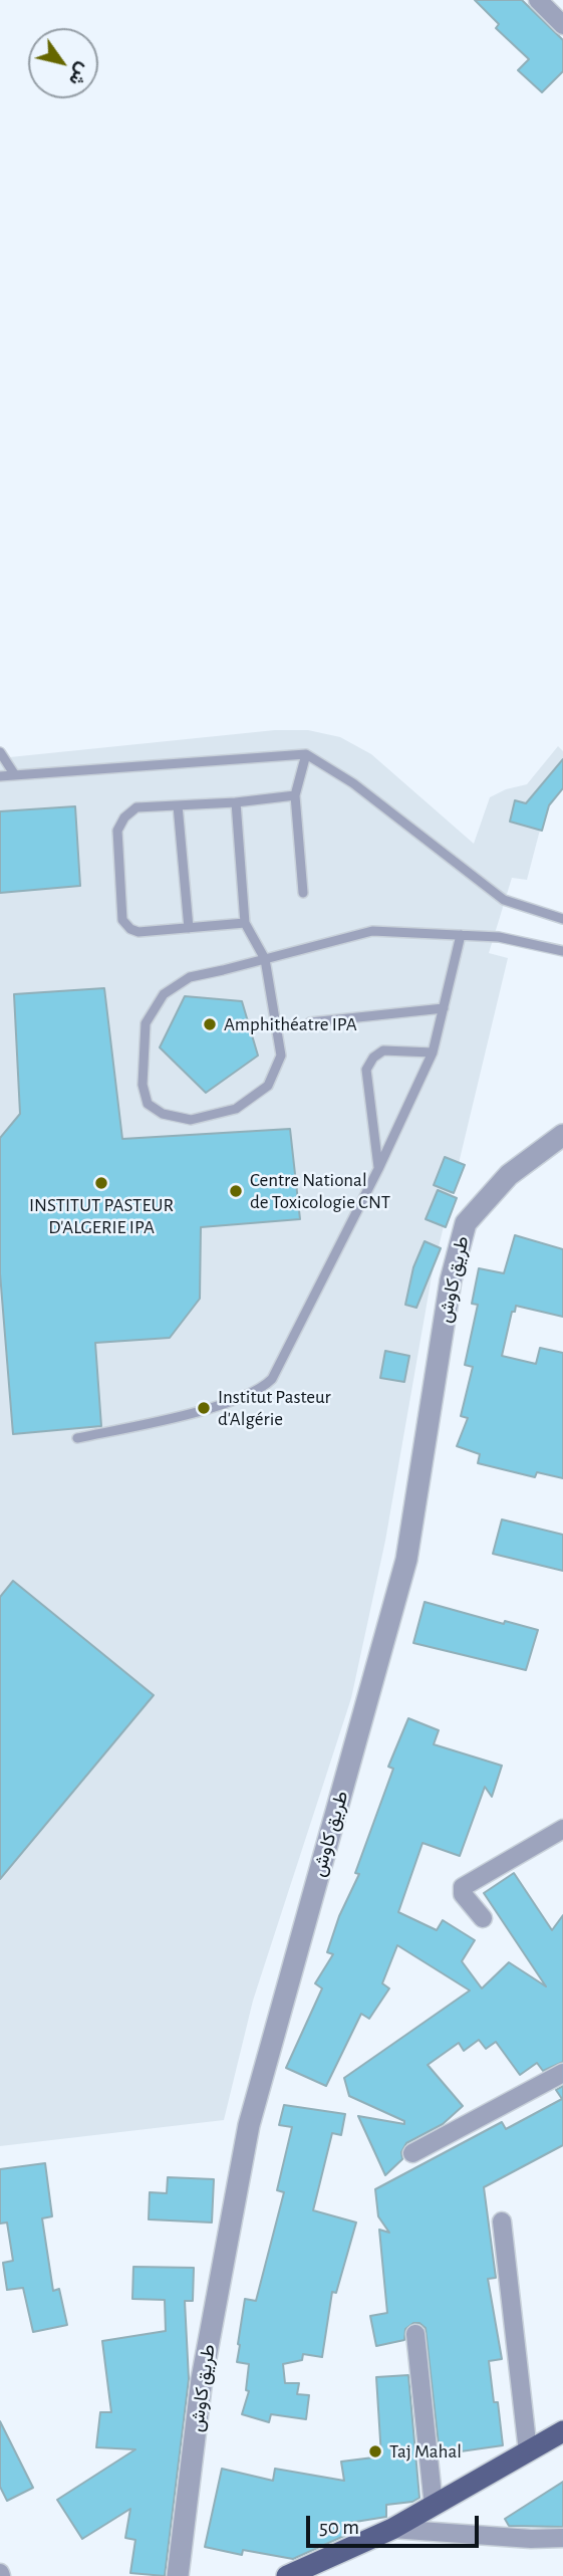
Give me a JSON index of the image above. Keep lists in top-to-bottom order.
{
  "streets": {
    "street": ["طريق كاوش"]
  },
  "places": [
    "Amphithéatre IPA",
    "INSTITUT PASTEUR D'ALGERIE IPA",
    "Centre National de Toxicologie CNT",
    "Institut Pasteur d'Algérie",
    "Taj Mahal"
  ],
  "scale_bar": "50 m",
  "north": "bottom right"
}
